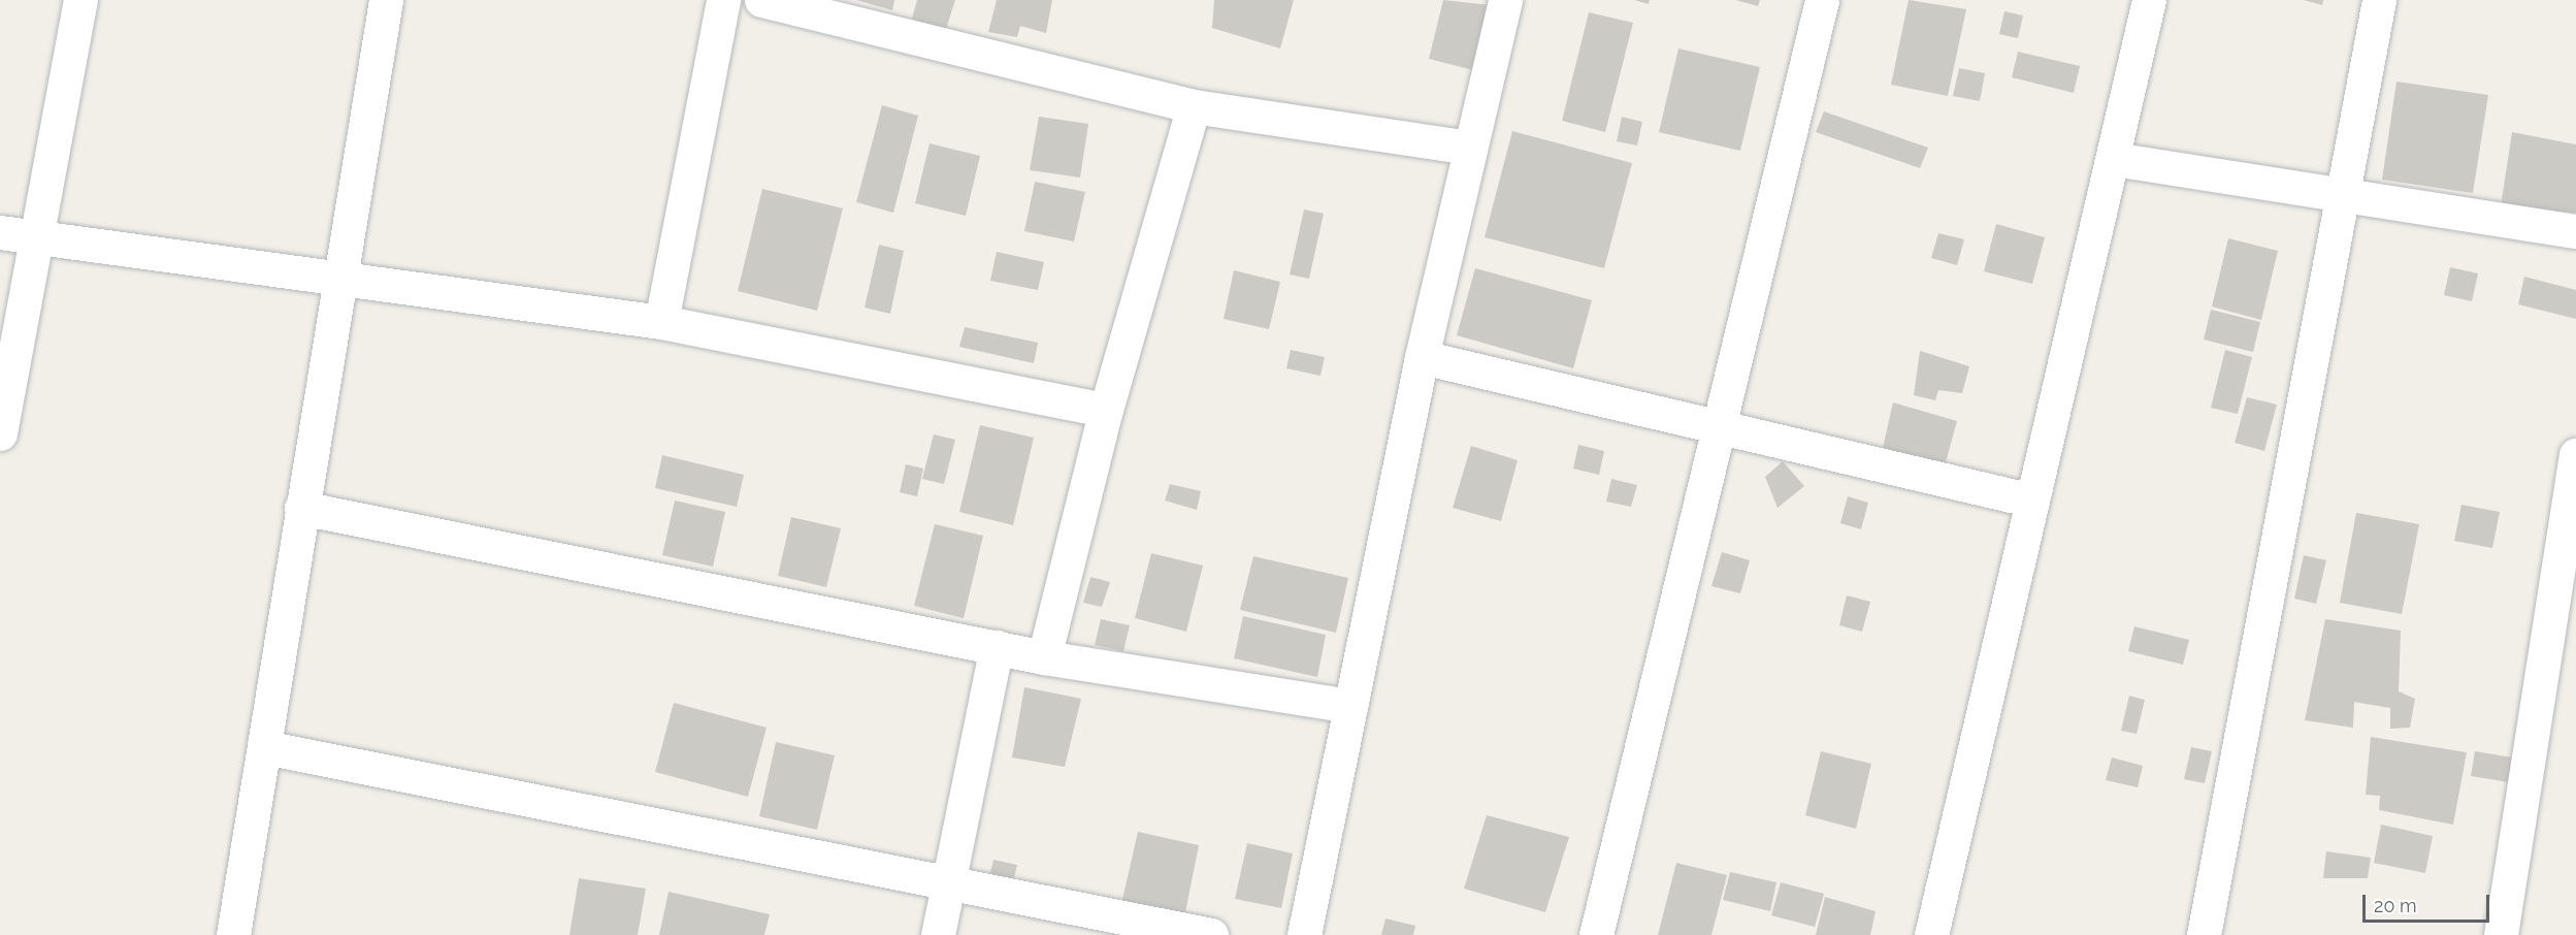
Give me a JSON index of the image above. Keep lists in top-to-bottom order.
{
  "scale_bar": "20 m"
}
